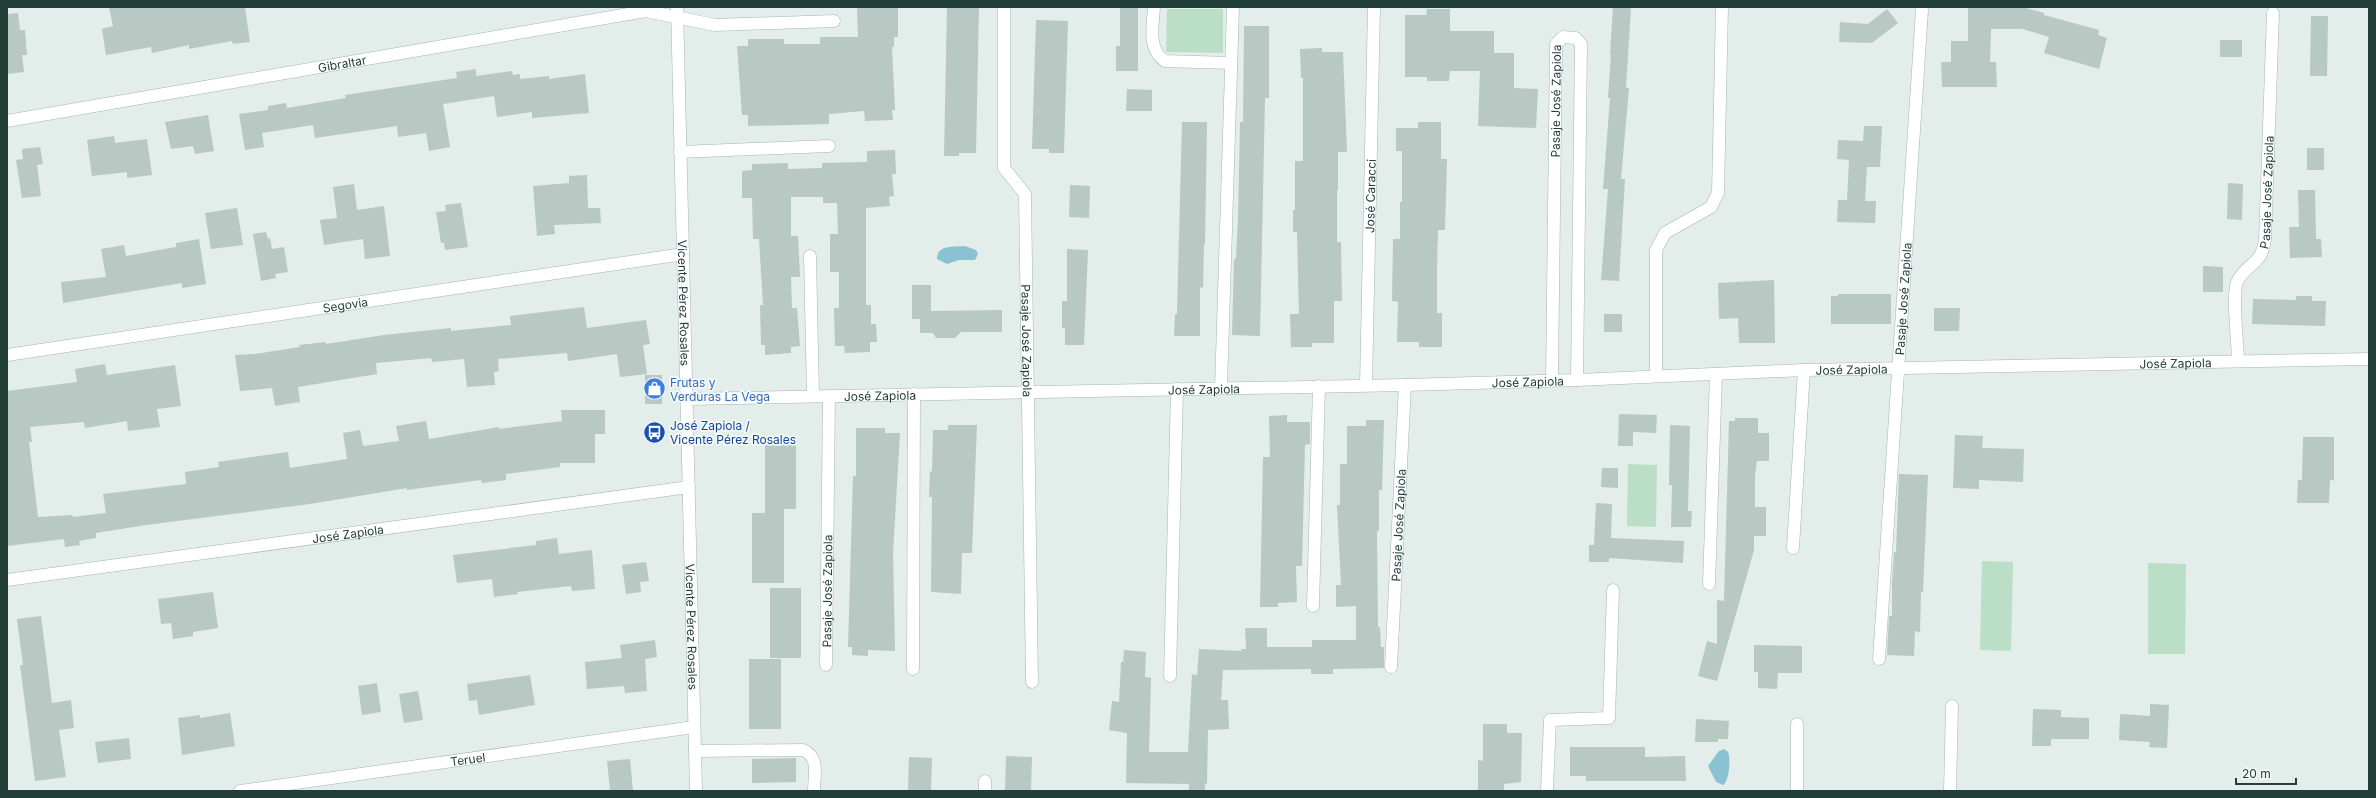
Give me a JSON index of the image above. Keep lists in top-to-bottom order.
{
  "streets": {
    "street": [
      "Gibraltar",
      "Pasaje José Zapiola",
      "José Caracci",
      "Vicente Pérez Rosales",
      "Segovia",
      "José Zapiola",
      "Teruel"
    ]
  },
  "crossings": [
    ["Gibraltar", "Vicente Pérez Rosales"],
    ["Pasaje José Zapiola", "José Zapiola"],
    ["José Caracci", "José Zapiola"],
    ["Vicente Pérez Rosales", "Segovia"],
    ["Vicente Pérez Rosales", "José Zapiola"],
    ["Vicente Pérez Rosales", "Teruel"]
  ],
  "places": {
    "shop": ["Frutas y Verduras La Vega"],
    "bus stop": ["José Zapiola / Vicente Pérez Rosales"]
  },
  "scale_bar": "20 m"
}
